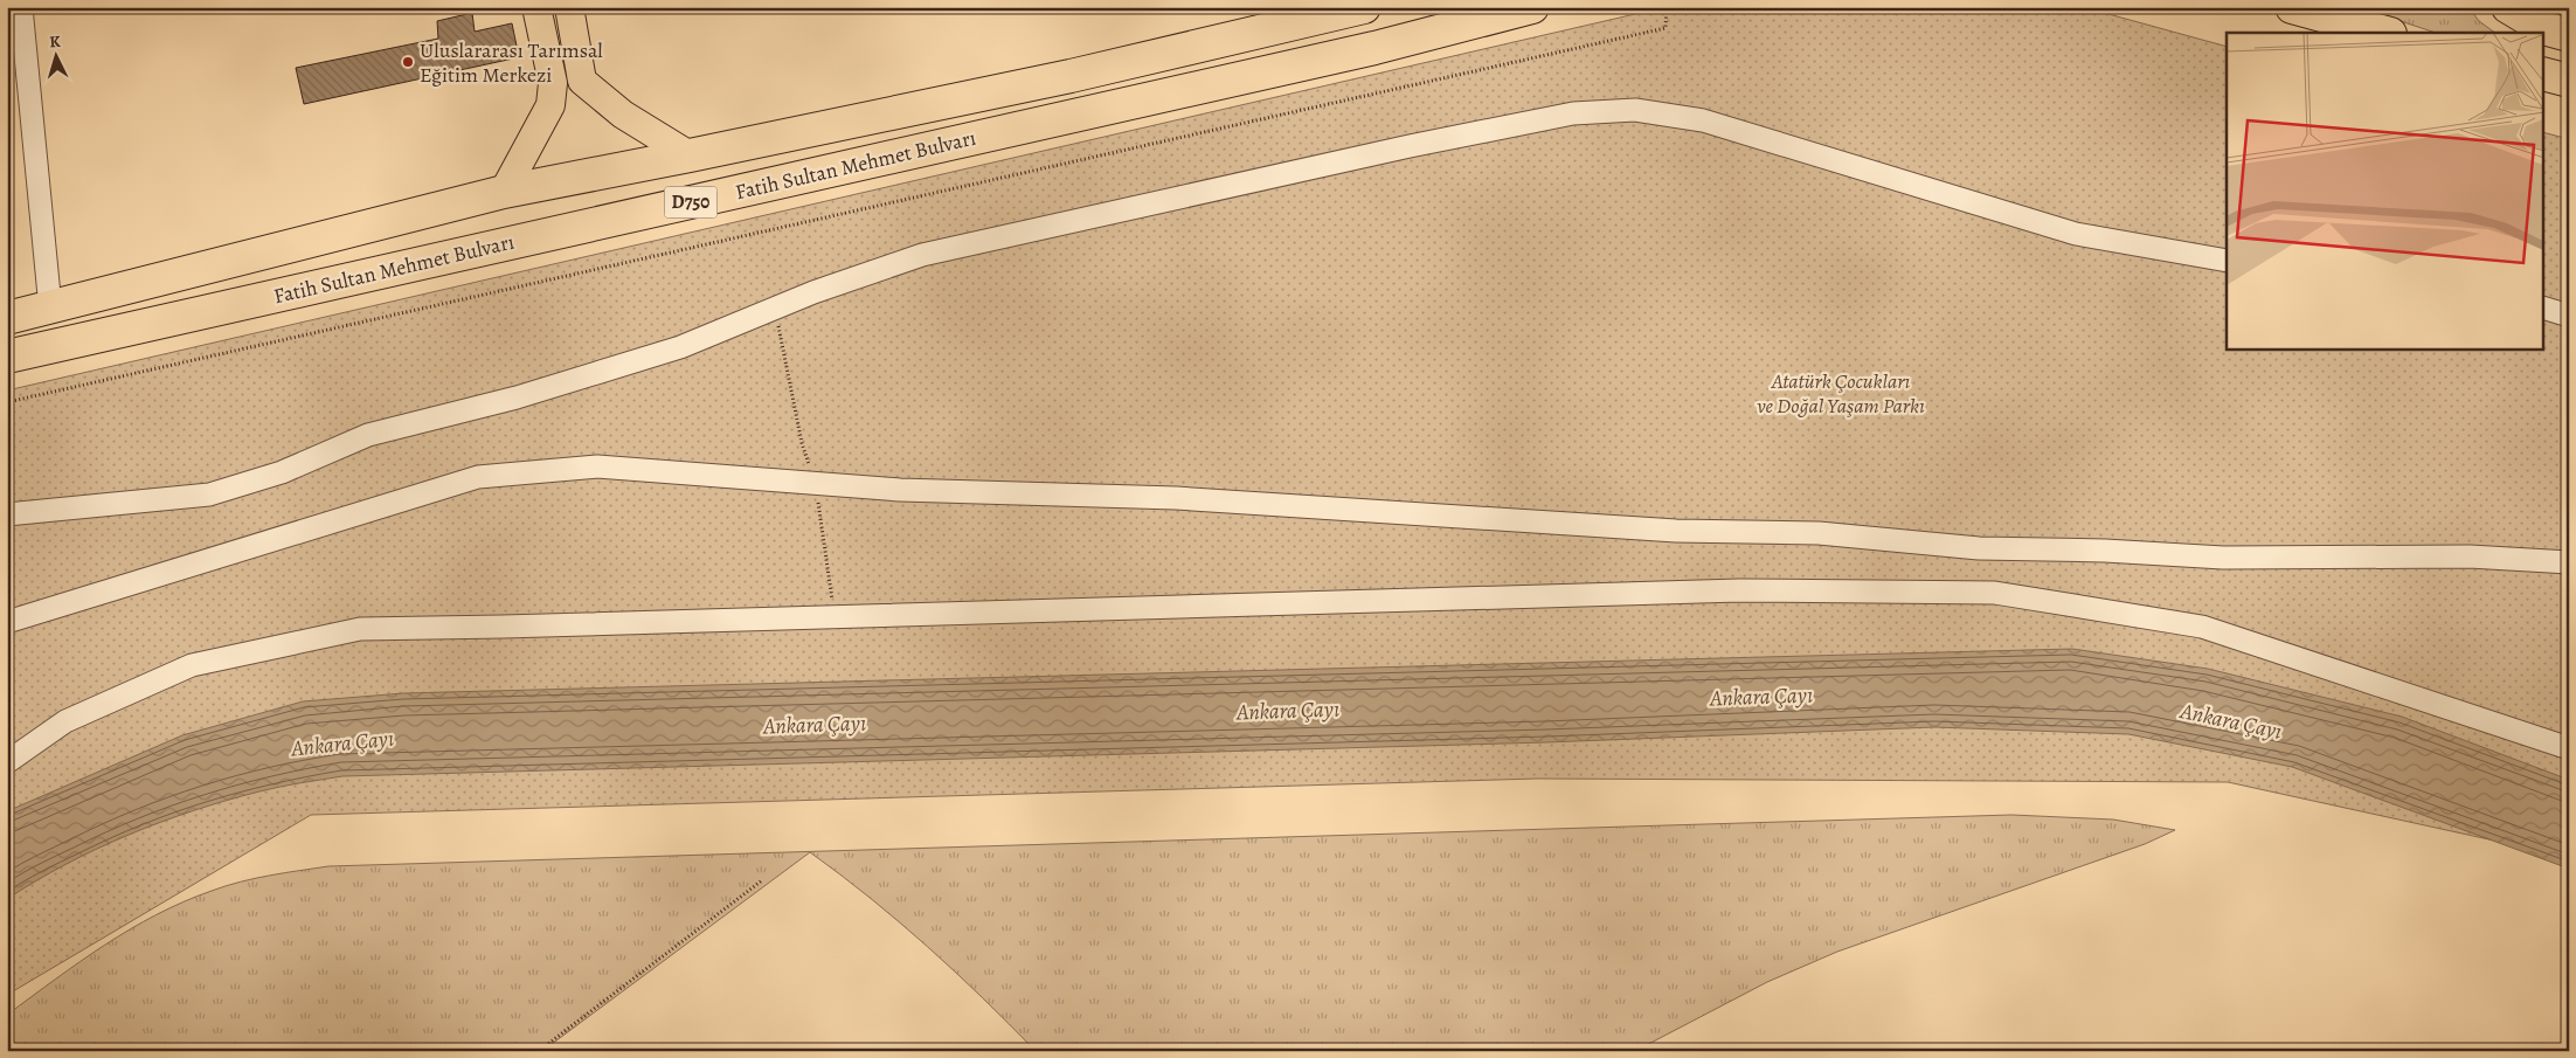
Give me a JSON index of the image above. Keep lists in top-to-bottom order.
{
  "streets": {
    "highway": ["Fatih Sultan Mehmet Bulvarı", "D750"]
  },
  "water": ["Ankara Çayı"],
  "parks": ["Atatürk Çocukları ve Doğal Yaşam Parkı"],
  "places": ["Uluslararası Tarımsal Eğitim Merkezi"],
  "north": "top"
}
